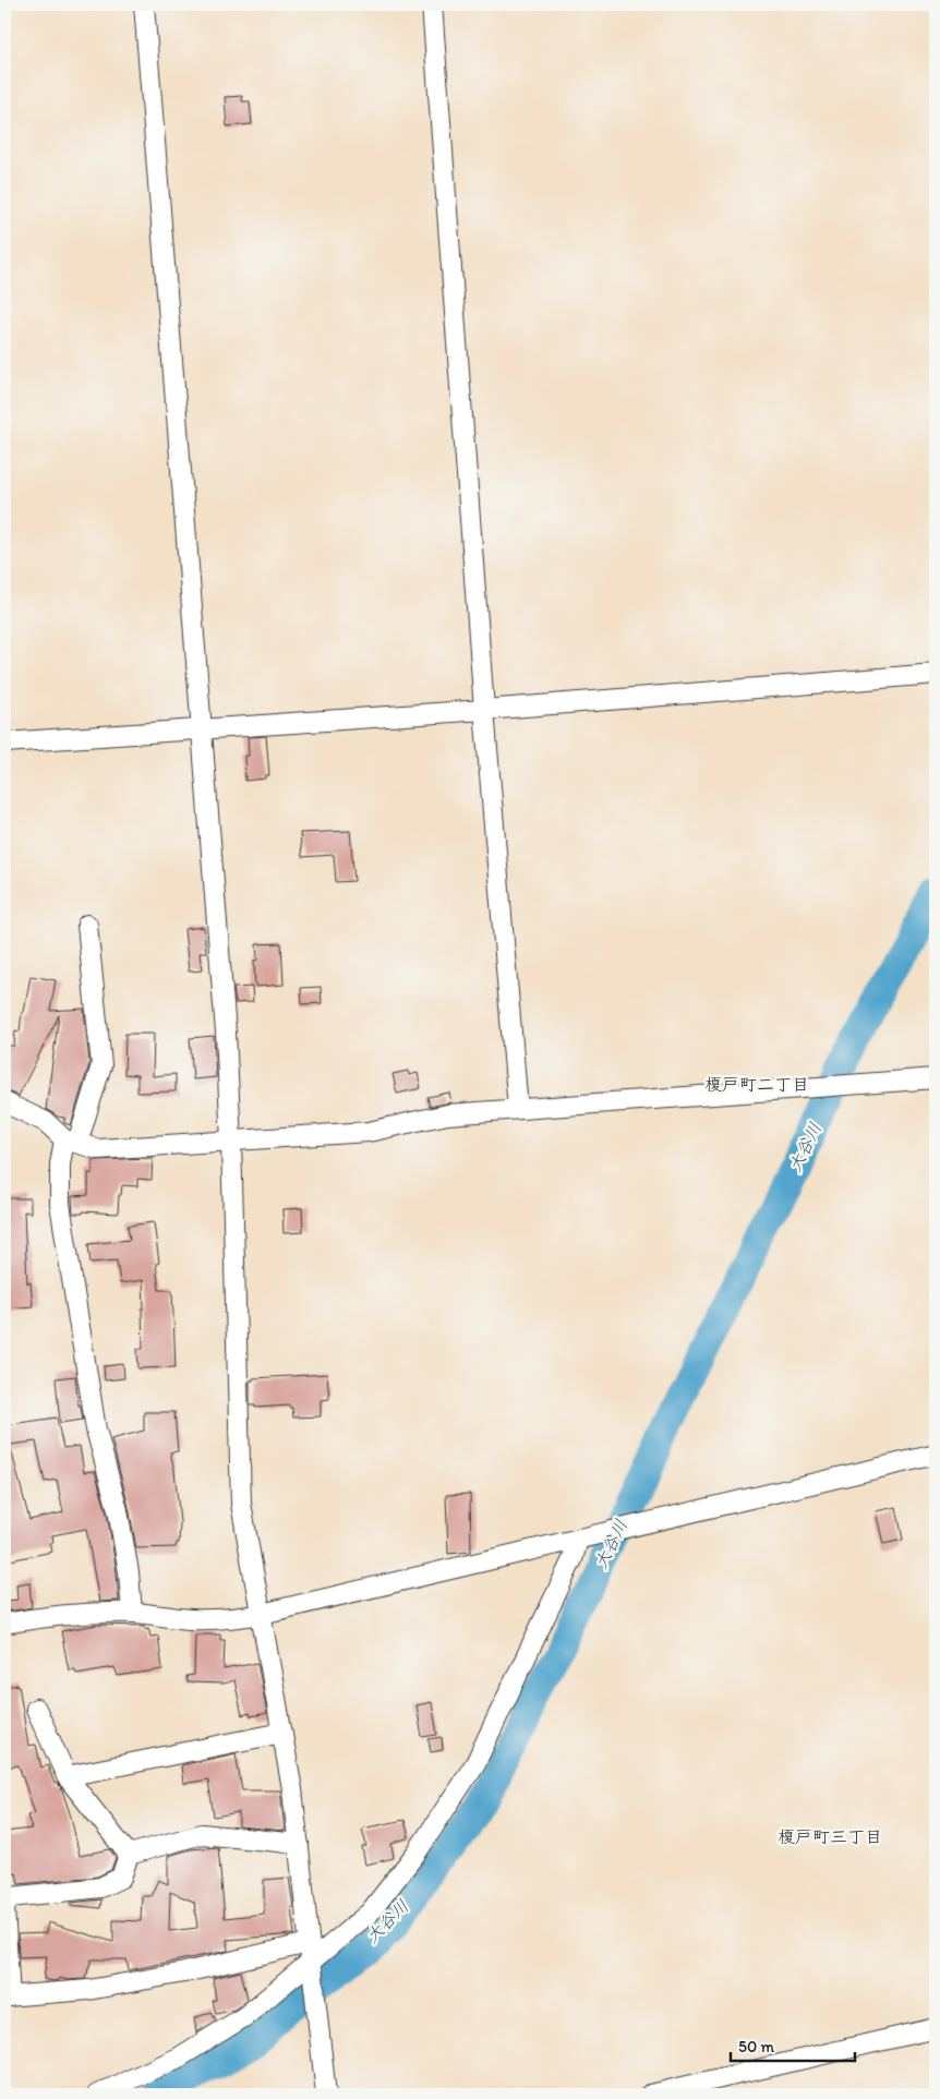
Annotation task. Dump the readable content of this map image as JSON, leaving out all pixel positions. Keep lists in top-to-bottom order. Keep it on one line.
{"districts":["榎戸町二丁目","榎戸町三丁目"],"water":["大谷川"],"scale_bar":"50 m"}
